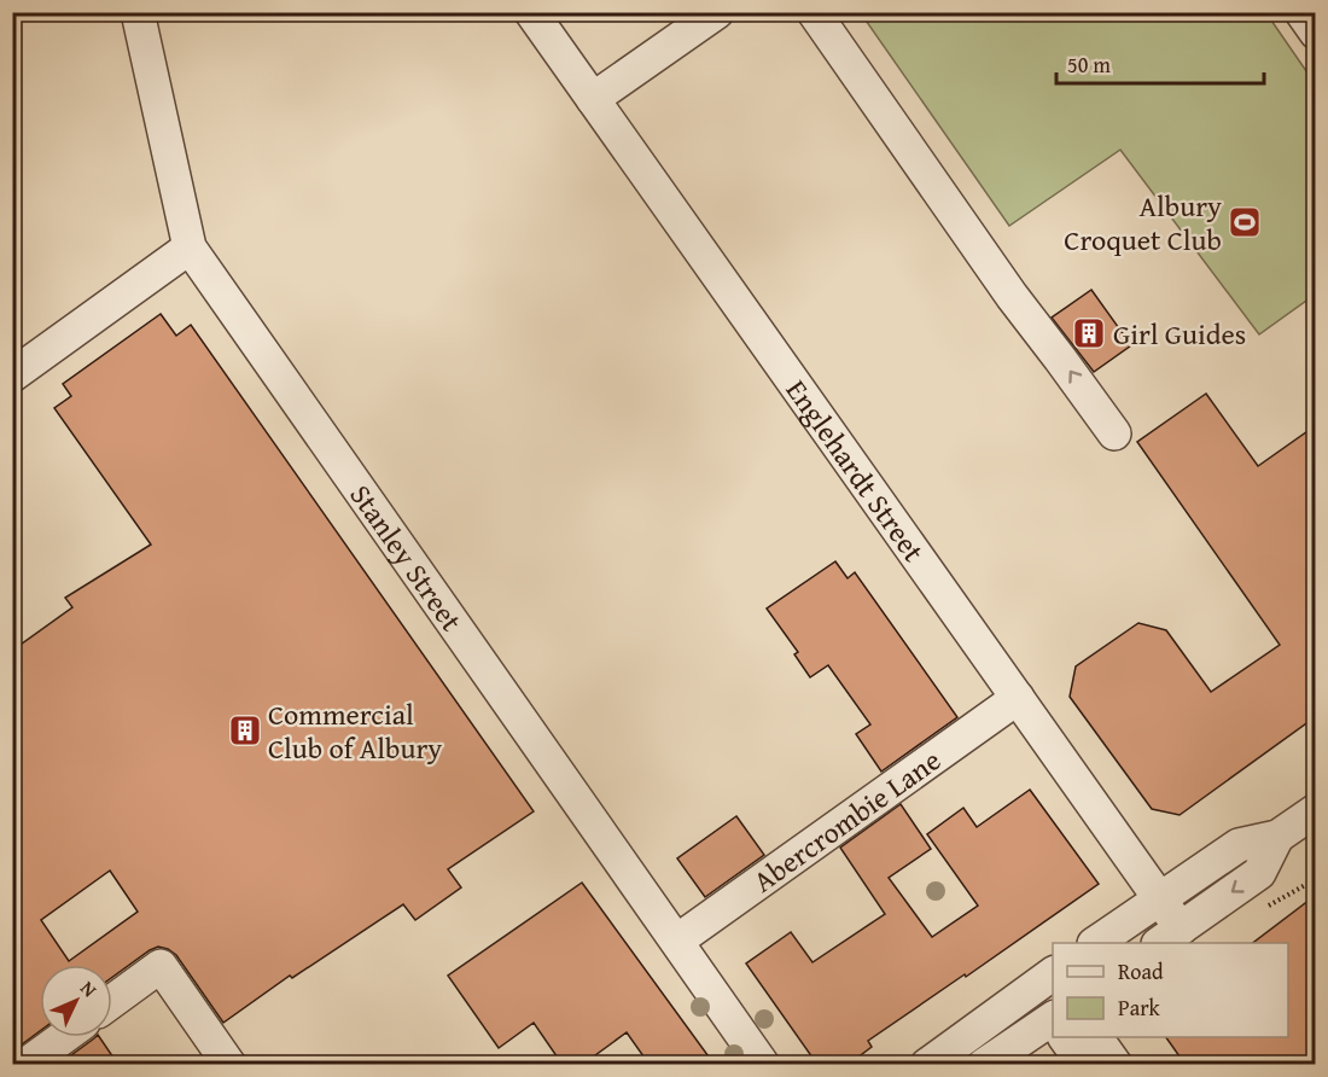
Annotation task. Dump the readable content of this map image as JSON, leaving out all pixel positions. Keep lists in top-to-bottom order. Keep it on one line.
{"streets":{"street":["Englehardt Street","Stanley Street","Abercrombie Lane"]},"crossings":[["Englehardt Street","Abercrombie Lane"],["Stanley Street","Abercrombie Lane"]],"places":{"sports":["Albury Croquet Club"],"building":["Girl Guides","Commercial Club of Albury"]},"legend":["Road","Park"],"scale_bar":"50 m","north":"top right"}
